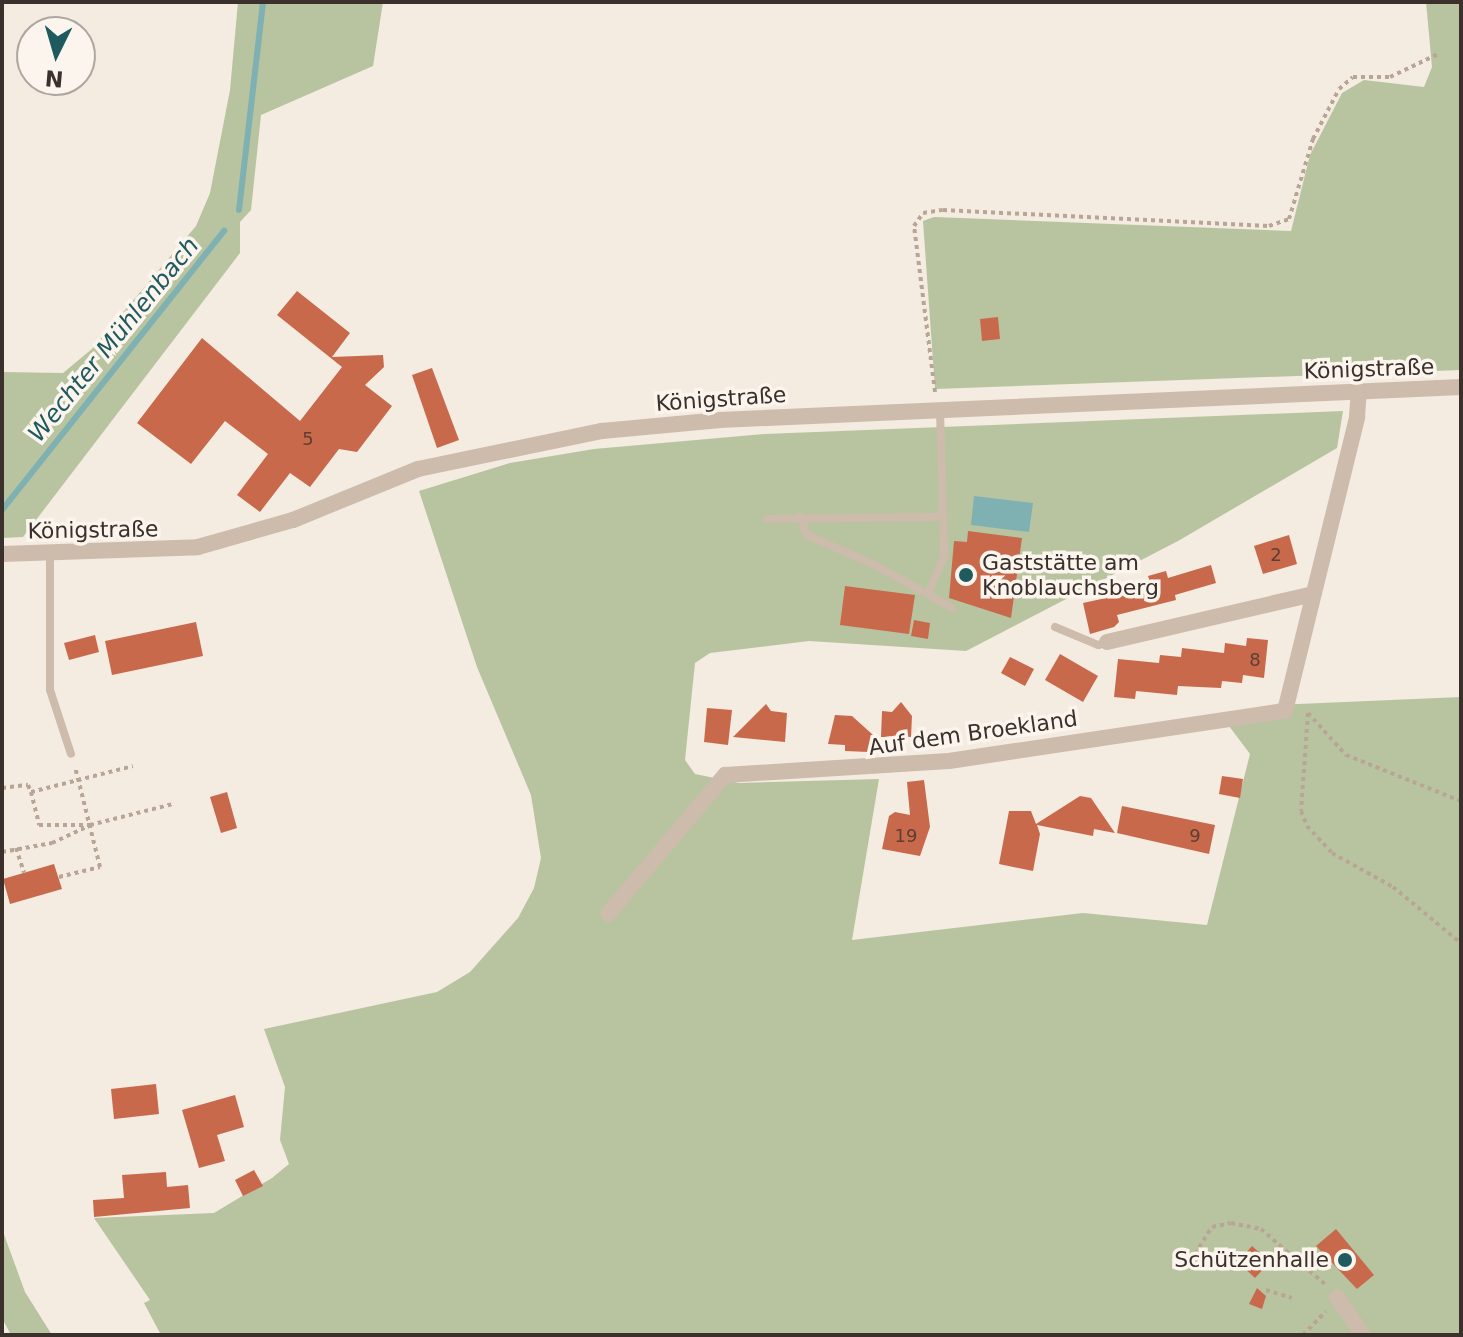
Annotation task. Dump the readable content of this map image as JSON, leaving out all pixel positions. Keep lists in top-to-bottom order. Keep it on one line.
{"streets":{"street":["Königstraße","Auf dem Broekland"]},"crossings":[["Königstraße","Auf dem Broekland"]],"water":["Wechter Mühlenbach"],"places":["Gaststätte am Knoblauchsberg","Schützenhalle"],"house_numbers":["5","2","8","19","9"],"north":"bottom"}
